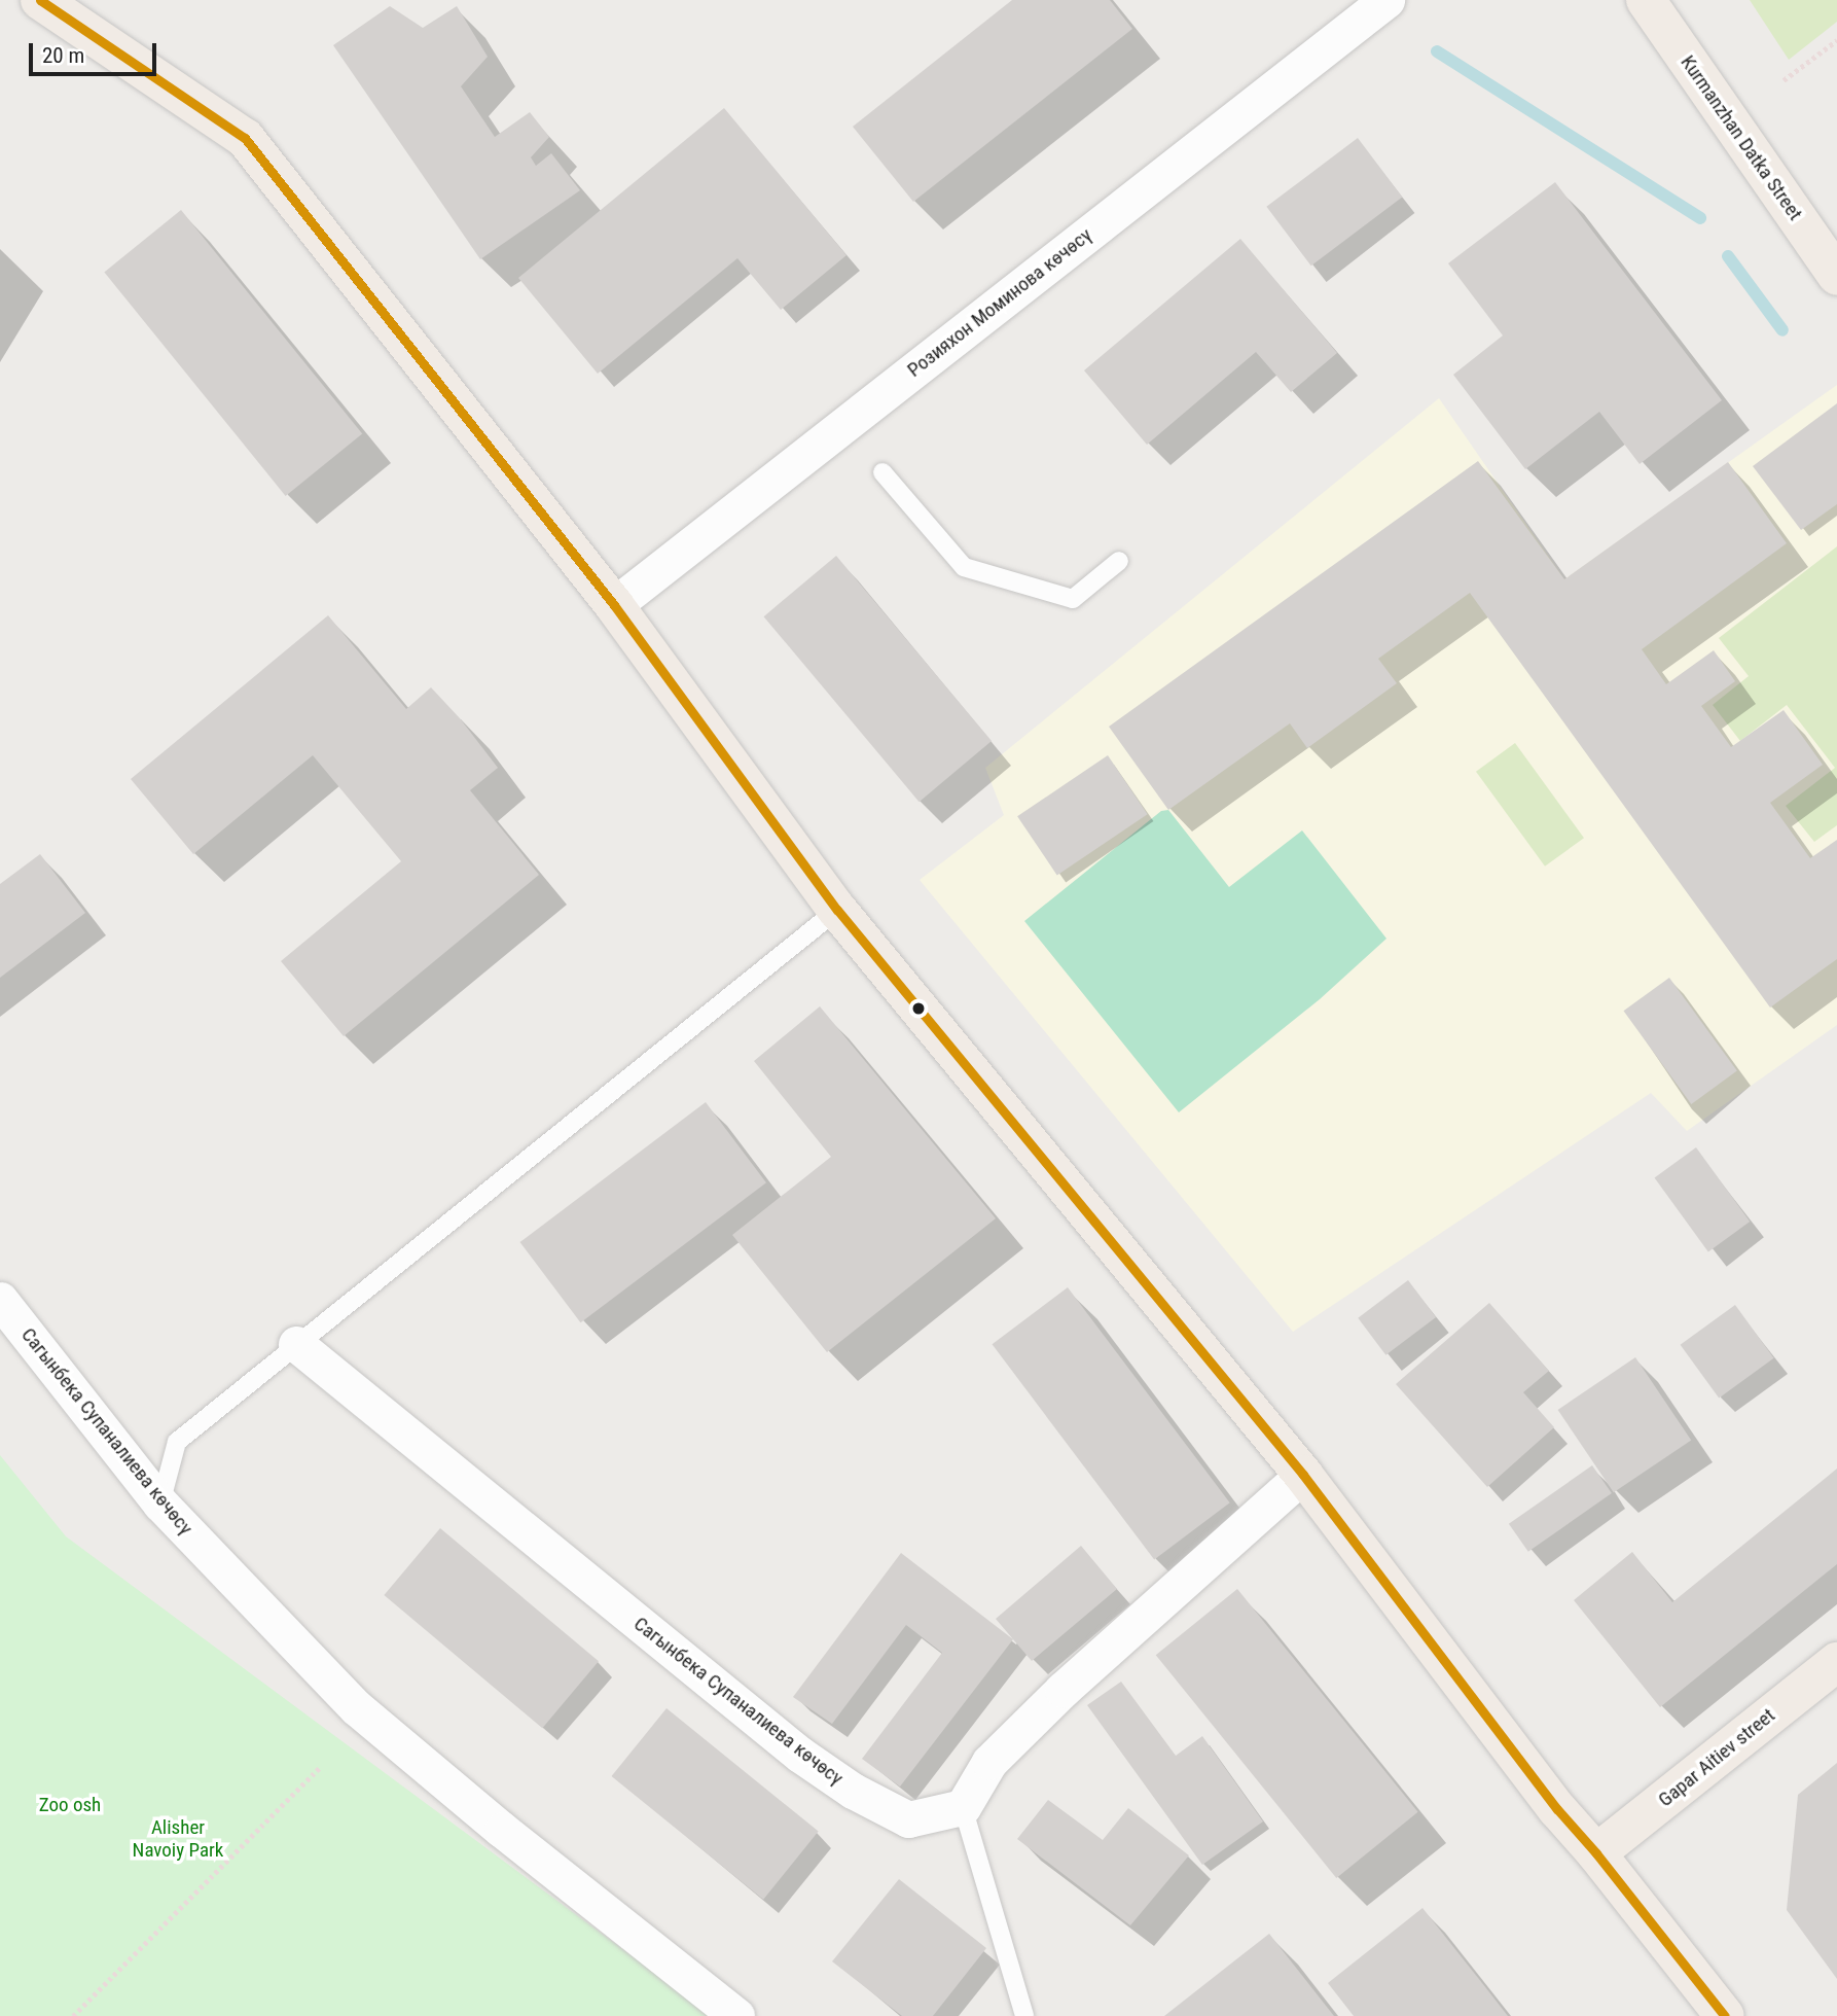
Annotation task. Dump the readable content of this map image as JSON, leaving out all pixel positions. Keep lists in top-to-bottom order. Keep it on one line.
{"streets":{"main road":["Kurmanzhan Datka Street","Gapar Aitiev street"],"street":["Розияхон Моминова көчөсү","Сагынбека Супаналиева көчөсү"]},"parks":["Zoo osh","Alisher Navoiy Park"],"scale_bar":"20 m"}
